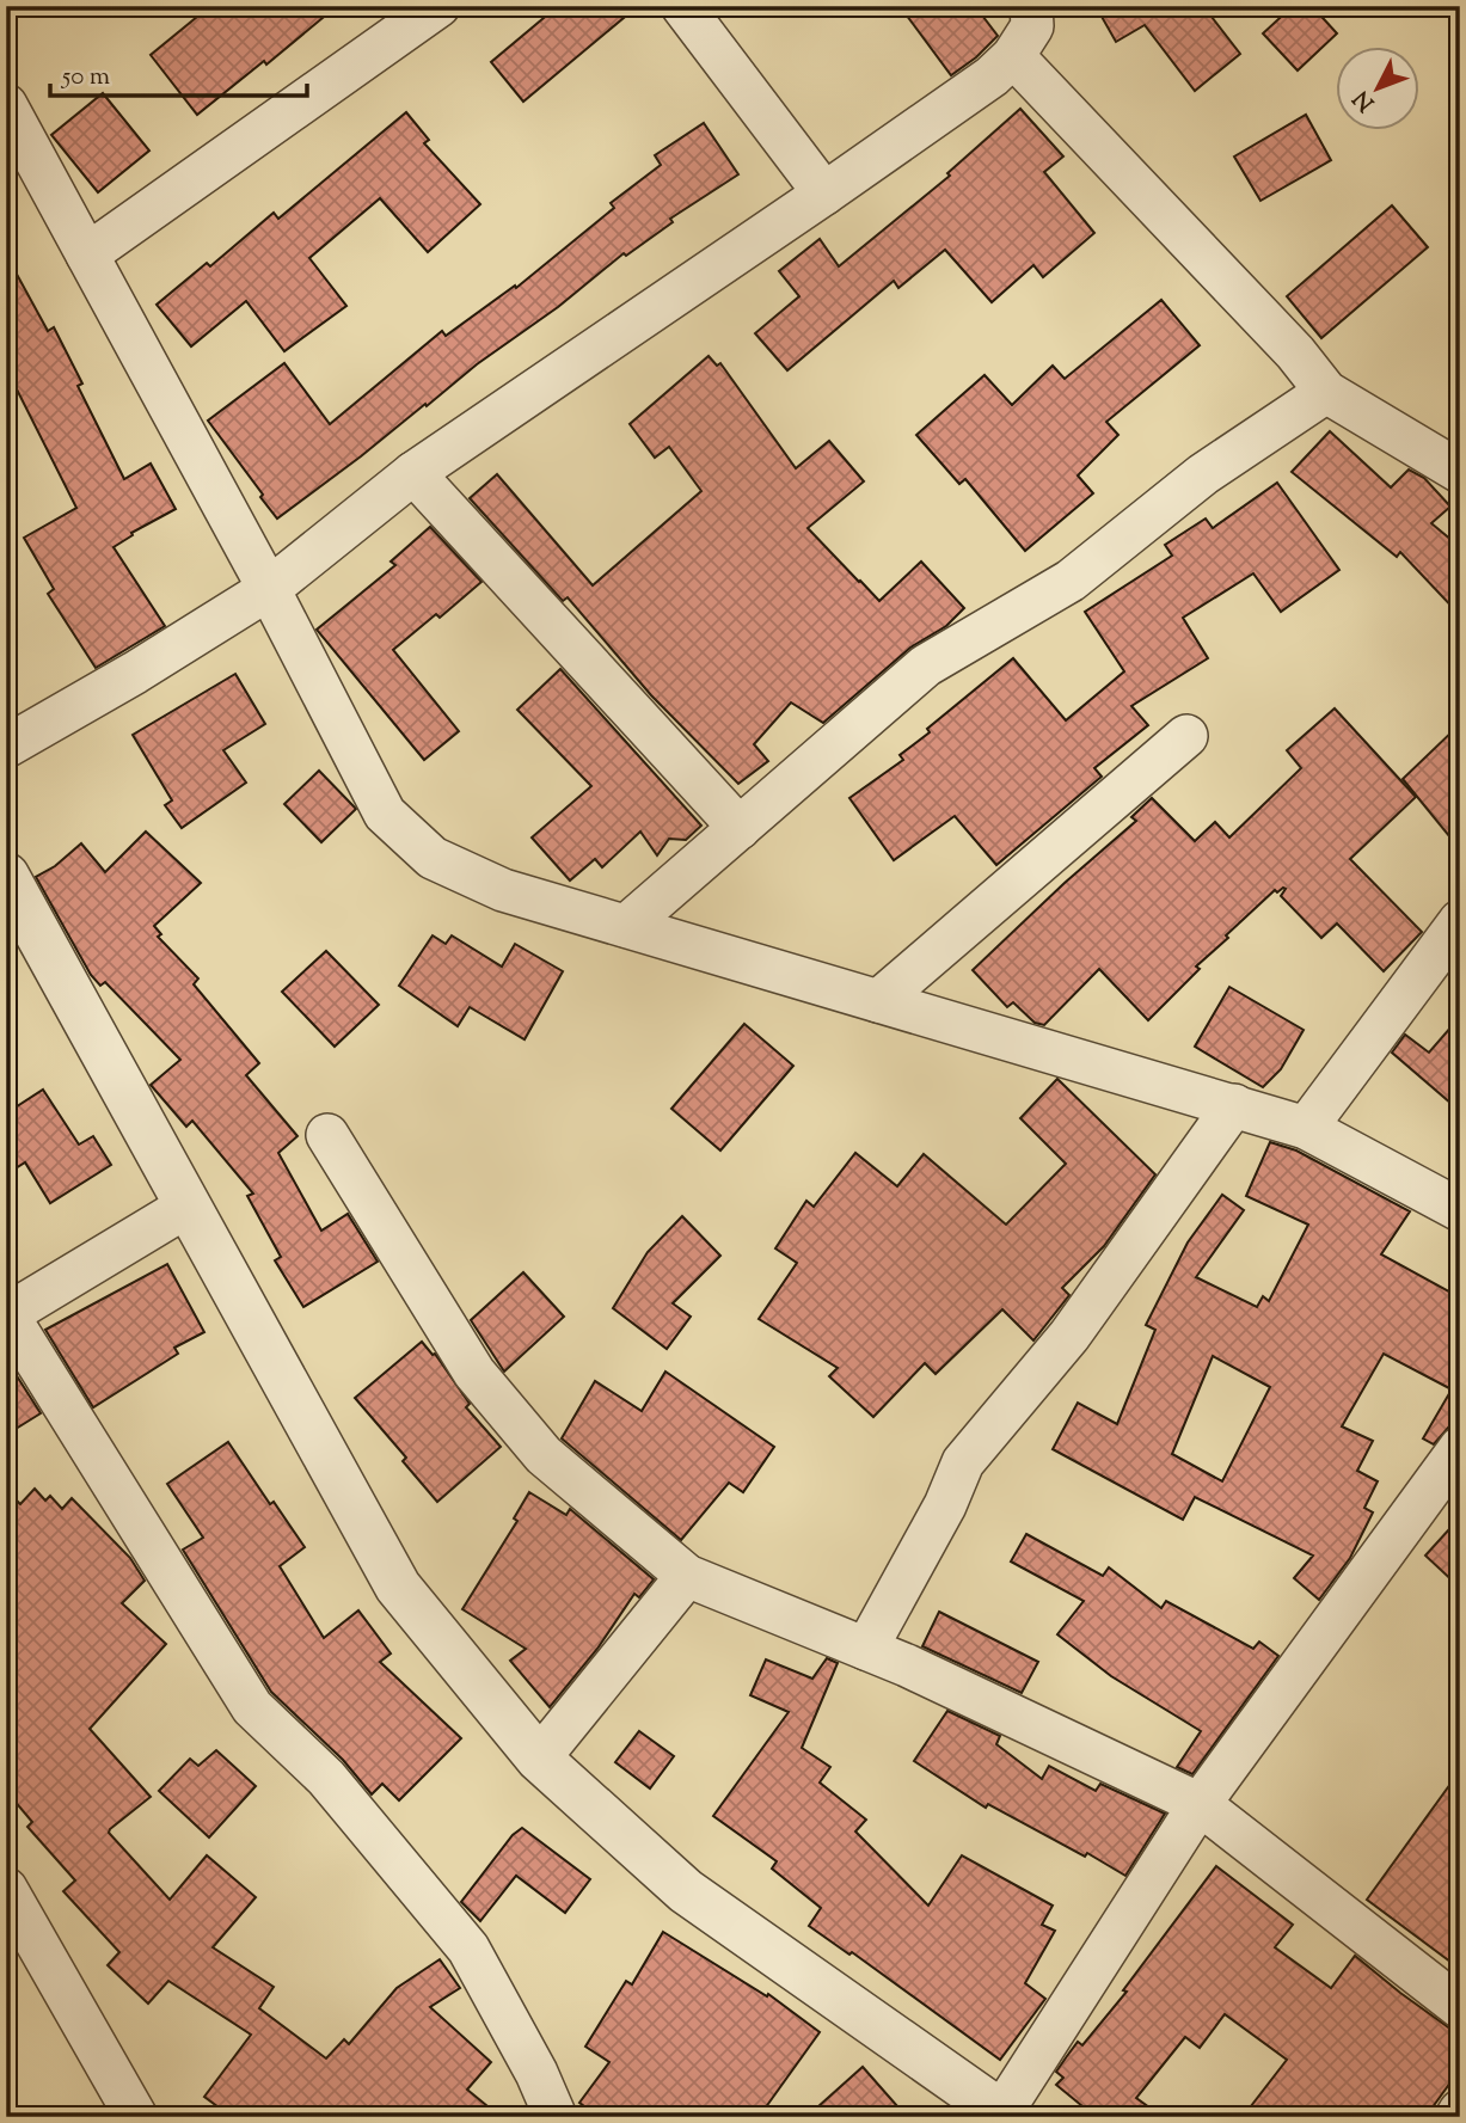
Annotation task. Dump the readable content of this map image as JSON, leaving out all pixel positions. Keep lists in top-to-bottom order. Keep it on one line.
{"scale_bar":"50 m","north":"bottom left"}
